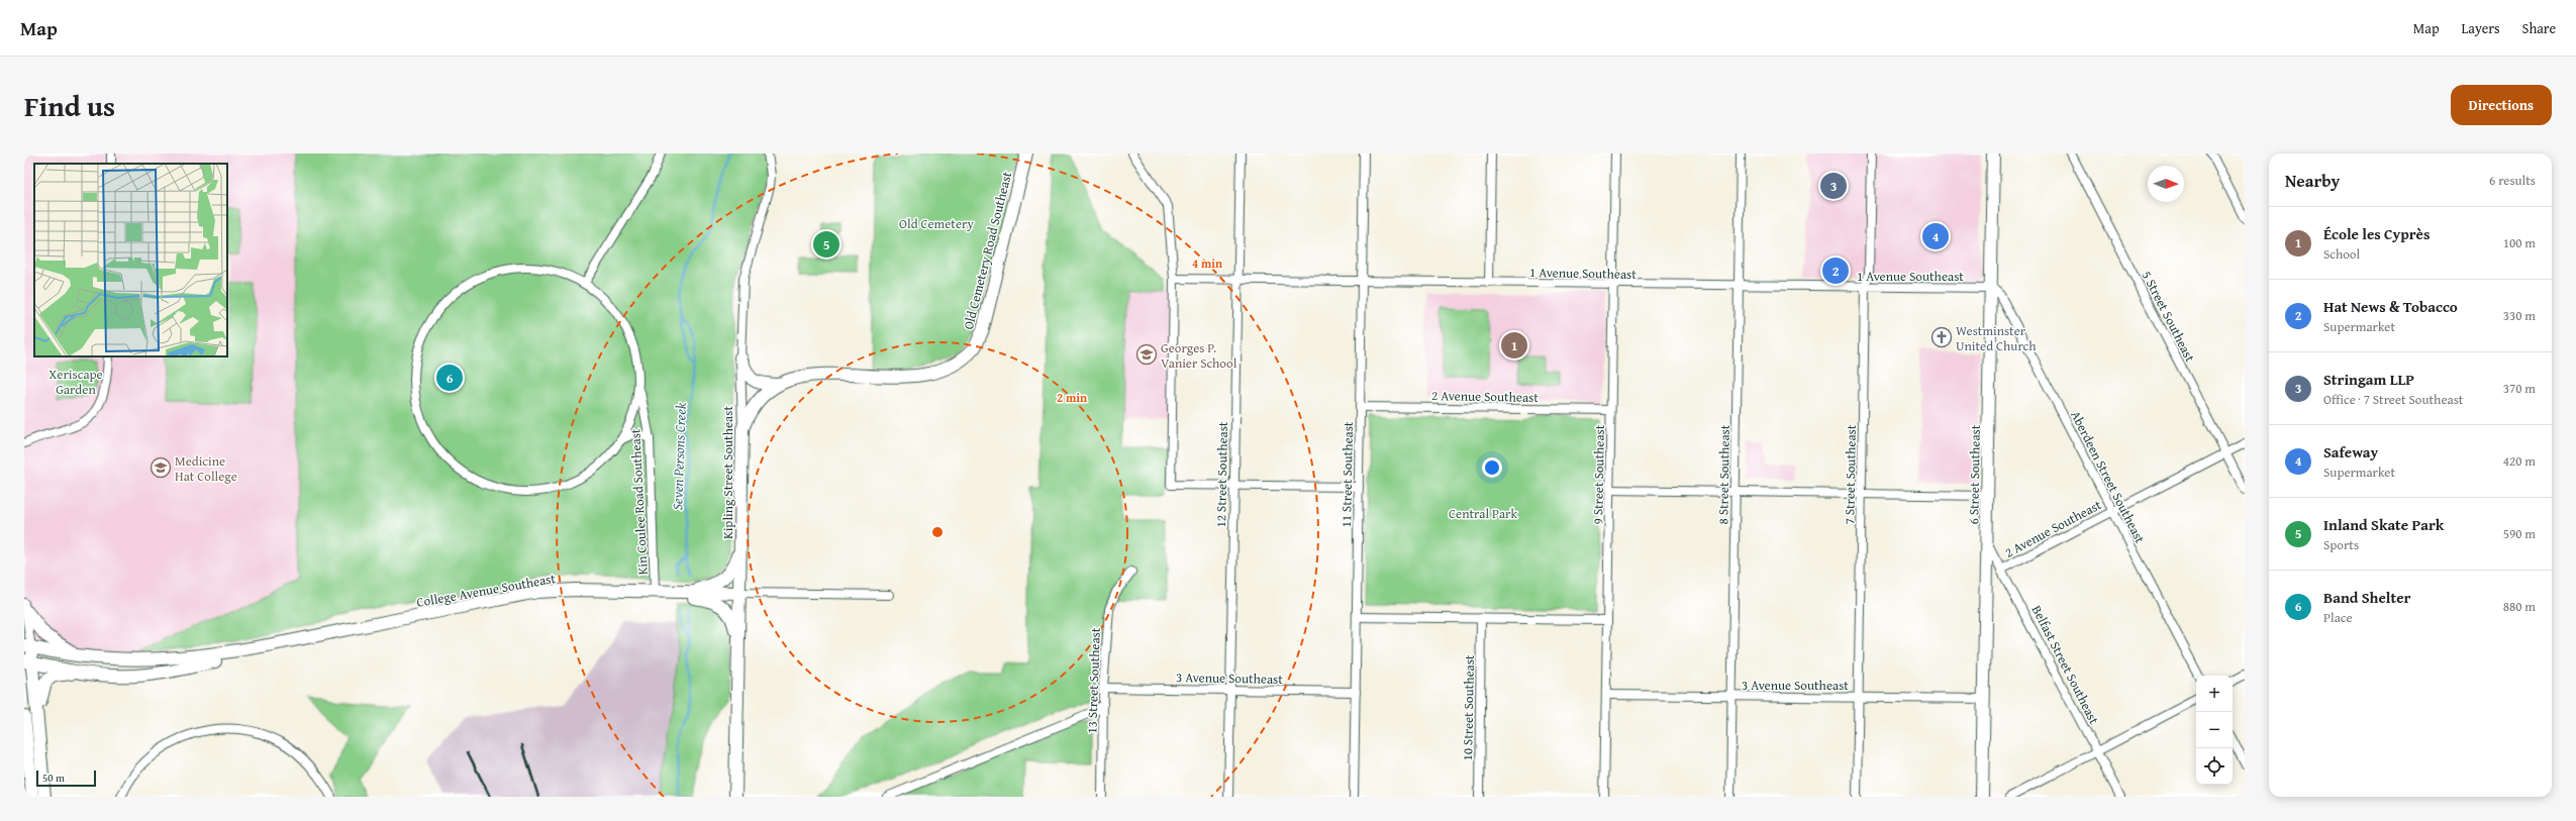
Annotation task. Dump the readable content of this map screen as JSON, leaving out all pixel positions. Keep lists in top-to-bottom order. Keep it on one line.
{"streets":{"street":["Old Cemetery Road Southeast","1 Avenue Southeast","5 Street Southeast","2 Avenue Southeast","Kipling Street Southeast","12 Street Southeast","11 Street Southeast","9 Street Southeast","8 Street Southeast","7 Street Southeast","6 Street Southeast","Aberdeen Street Southeast","Kin Coulee Road Southeast","College Avenue Southeast","Belfast Street Southeast","3 Avenue Southeast","13 Street Southeast","10 Street Southeast"]},"crossings":[["1 Avenue Southeast","12 Street Southeast"],["1 Avenue Southeast","11 Street Southeast"],["1 Avenue Southeast","9 Street Southeast"],["1 Avenue Southeast","8 Street Southeast"],["1 Avenue Southeast","7 Street Southeast"],["1 Avenue Southeast","6 Street Southeast"],["1 Avenue Southeast","Aberdeen Street Southeast"],["5 Street Southeast","2 Avenue Southeast"],["2 Avenue Southeast","11 Street Southeast"],["2 Avenue Southeast","9 Street Southeast"],["2 Avenue Southeast","Aberdeen Street Southeast"],["2 Avenue Southeast","Belfast Street Southeast"],["Kipling Street Southeast","College Avenue Southeast"],["12 Street Southeast","3 Avenue Southeast"],["11 Street Southeast","3 Avenue Southeast"],["9 Street Southeast","3 Avenue Southeast"],["8 Street Southeast","3 Avenue Southeast"],["7 Street Southeast","3 Avenue Southeast"],["6 Street Southeast","Aberdeen Street Southeast"],["6 Street Southeast","Belfast Street Southeast"],["6 Street Southeast","3 Avenue Southeast"],["Kin Coulee Road Southeast","College Avenue Southeast"],["3 Avenue Southeast","13 Street Southeast"]],"water":["Seven Persons Creek"],"parks":["Old Cemetery","Xeriscape Garden","Central Park"],"places":{"church":["Westminster United Church"],"school or university":["Georges P. Vanier School","Medicine Hat College"]},"scale_bar":"50 m","north":"right","page":{"header":"Map","nav":["Map","Layers","Share"],"title":"Find us","buttons":"Directions","heading":["Nearby","6 results"],"pins":["3","4","5","2","1","6"],"list":[{"mark":"1","name":"École les Cyprès","note":"School","value":"100 m"},{"mark":"2","name":"Hat News & Tobacco","note":"Supermarket","value":"330 m"},{"mark":"3","name":"Stringam LLP","note":"Office · 7 Street Southeast","value":"370 m"},{"mark":"4","name":"Safeway","note":"Supermarket","value":"420 m"},{"mark":"5","name":"Inland Skate Park","note":"Sports","value":"590 m"},{"mark":"6","name":"Band Shelter","note":"Place","value":"880 m"}],"map_buttons":["+","−"],"scale":"50 m"},"rings":["4 min","2 min"]}
